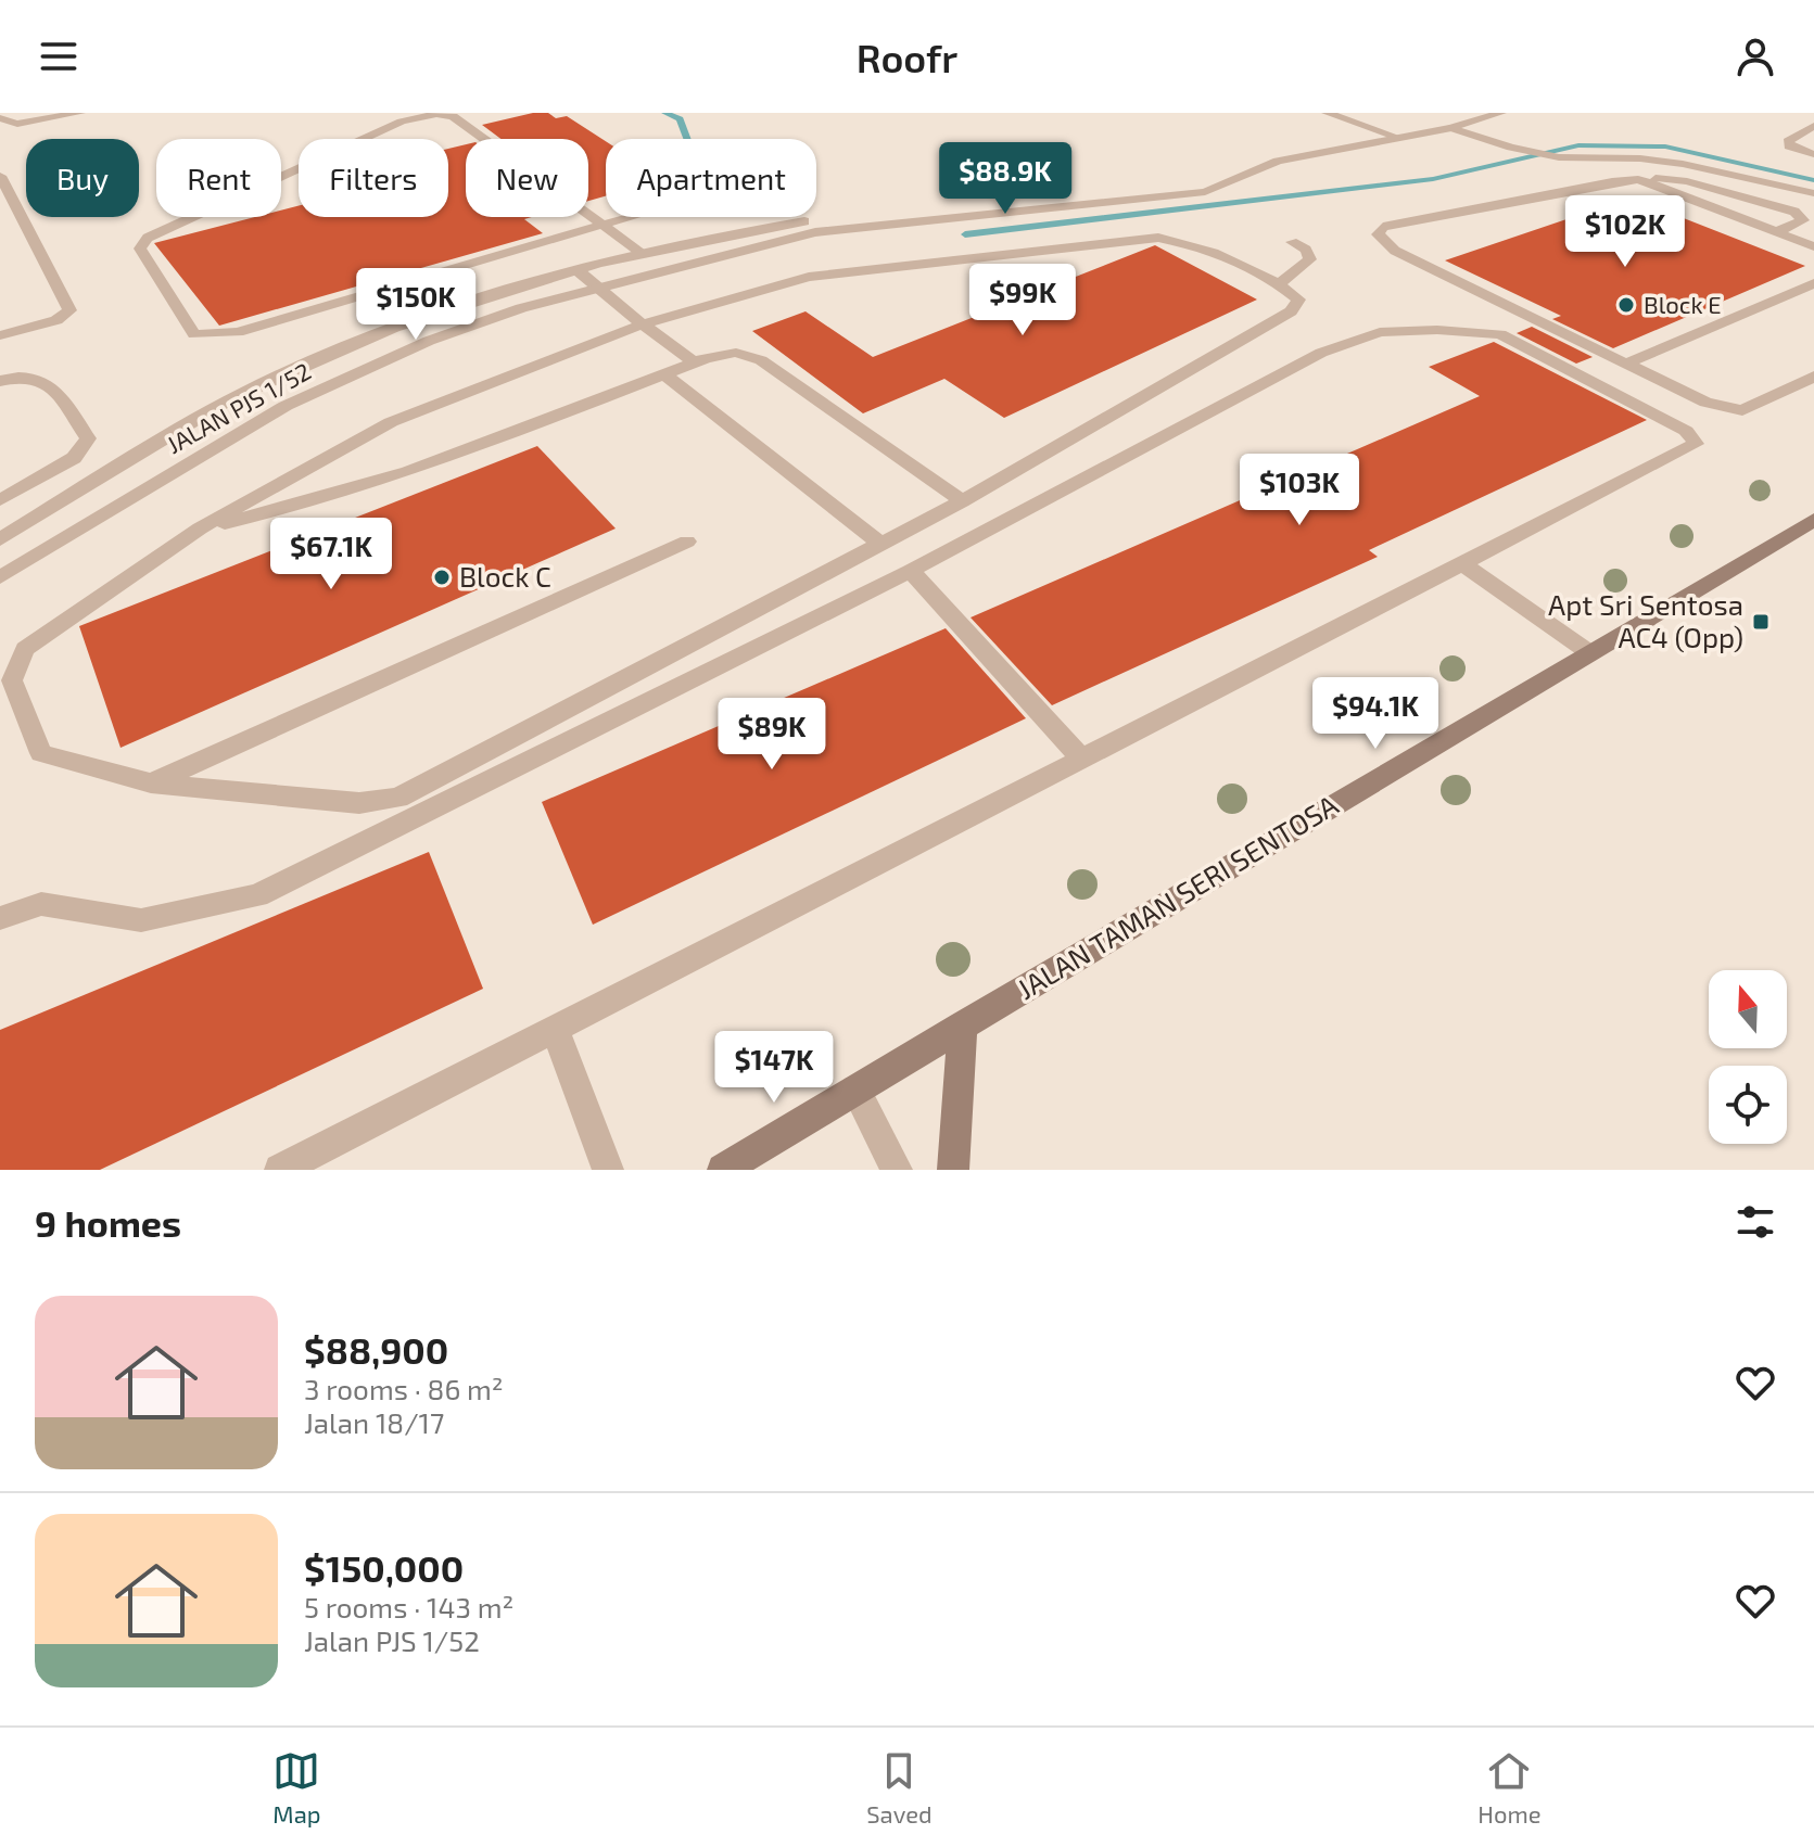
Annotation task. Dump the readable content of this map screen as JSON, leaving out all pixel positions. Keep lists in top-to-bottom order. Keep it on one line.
{"streets":{"main road":["JALAN TAMAN SERI SENTOSA"],"street":["JALAN PJS 1/52"]},"places":{"other":["Block E","Block C"],"transit":["Apt Sri Sentosa AC4 (Opp)"]},"north":"top","page":{"header":"Roofr","chip":["Buy","Rent","Filters","New","Apartment"],"price":["$88.9K","$102K","$99K","$150K","$103K","$67.1K","$94.1K","$89K","$147K"],"heading":"9 homes","list":[{"name":"$88,900","note":"3 rooms · 86 m² · Jalan 18/17"},{"name":"$150,000","note":"5 rooms · 143 m² · Jalan PJS 1/52"}],"tabs":["Map","Saved","Home"]}}
